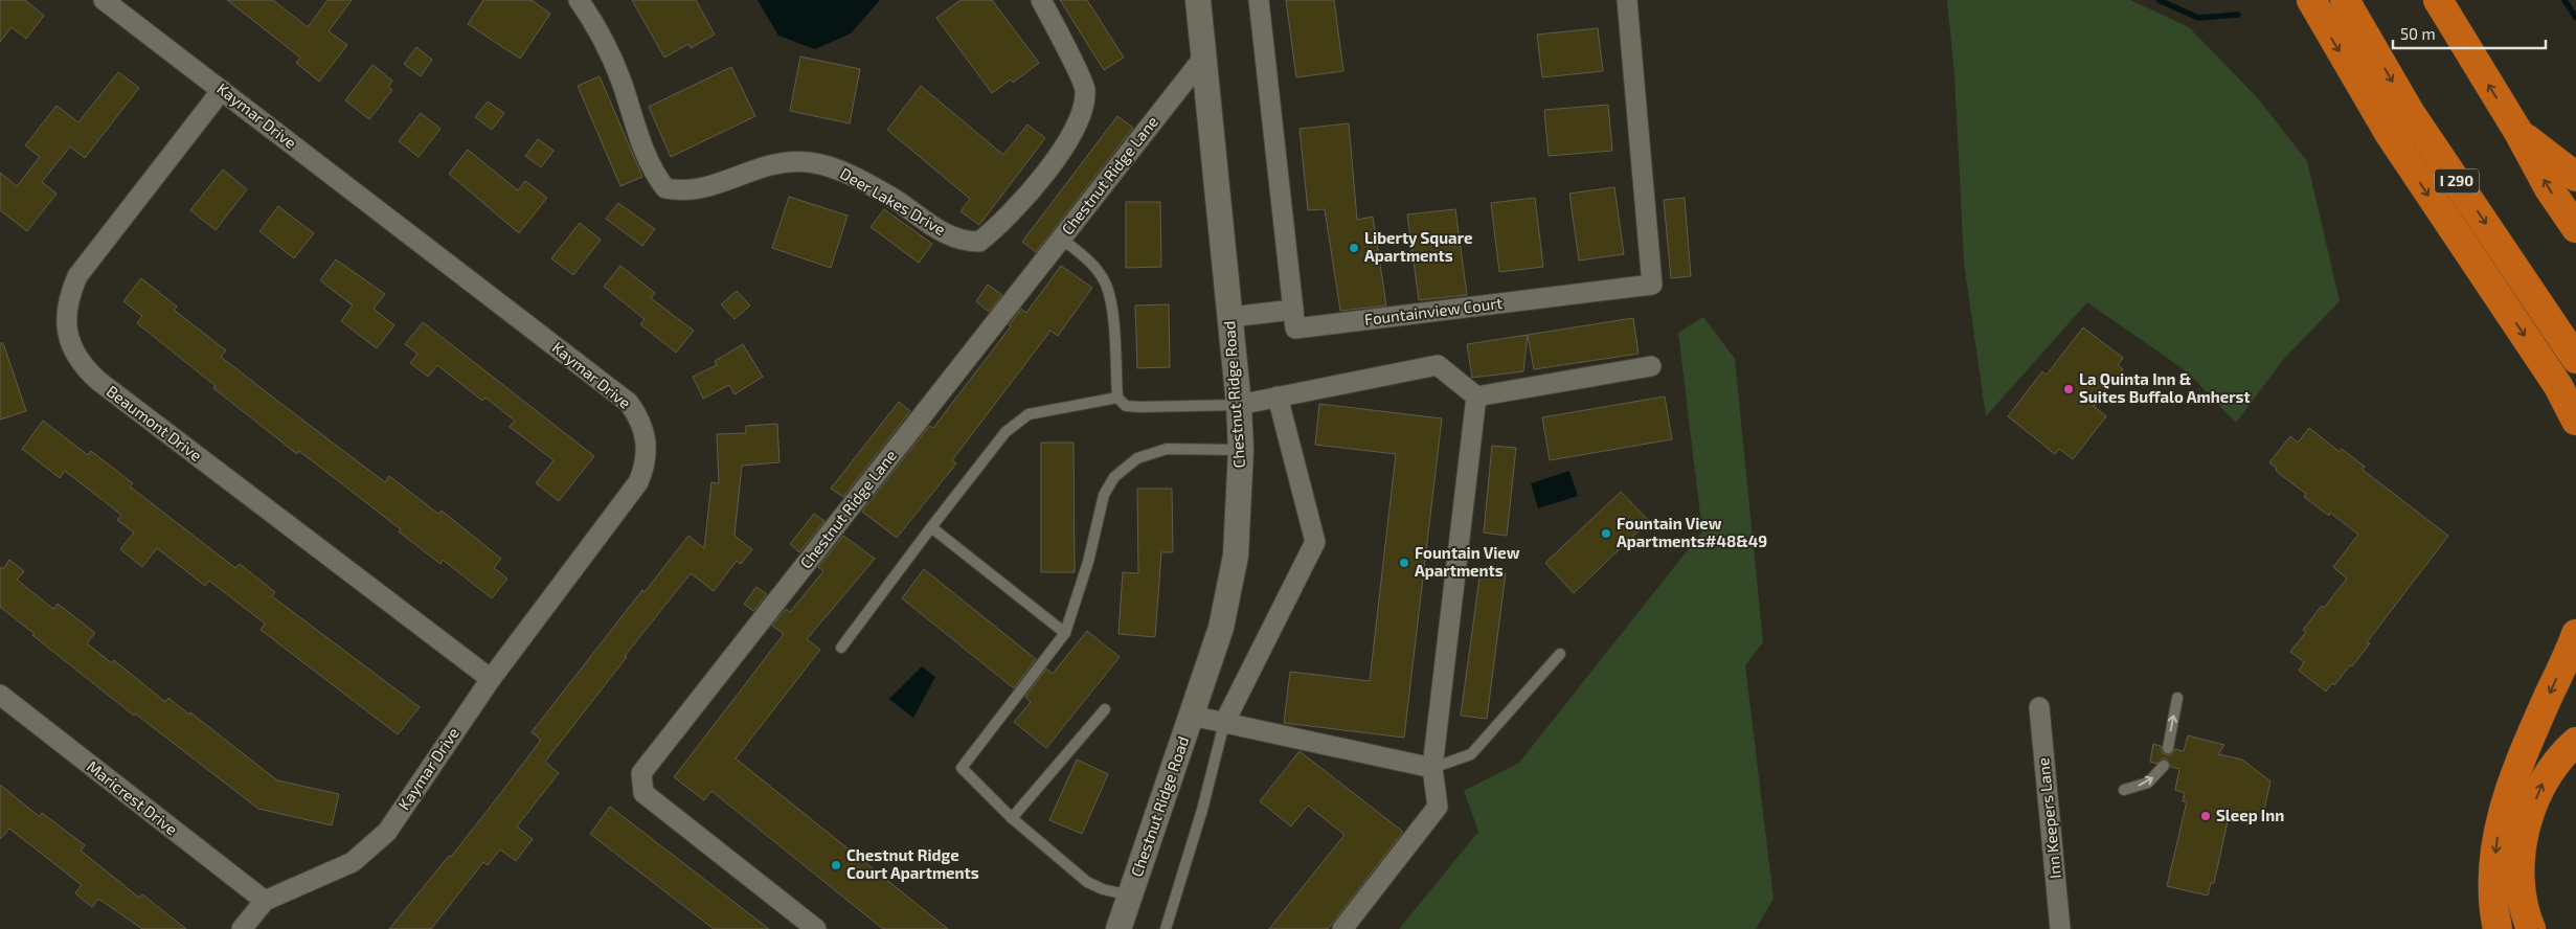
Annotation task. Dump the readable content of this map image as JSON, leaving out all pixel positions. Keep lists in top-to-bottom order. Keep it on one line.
{"streets":{"highway":["I 290"],"street":["Kaymar Drive","Chestnut Ridge Lane","Deer Lakes Drive","Fountainview Court","Chestnut Ridge Road","Beaumont Drive","Maricrest Drive","Inn Keepers Lane"]},"crossings":[["Kaymar Drive","Beaumont Drive"],["Kaymar Drive","Maricrest Drive"],["Chestnut Ridge Lane","Chestnut Ridge Road"]],"places":["Liberty Square Apartments","La Quinta Inn & Suites Buffalo Amherst","Fountain View Apartments#48&49","Fountain View Apartments","Sleep Inn","Chestnut Ridge Court Apartments"],"scale_bar":"50 m"}
